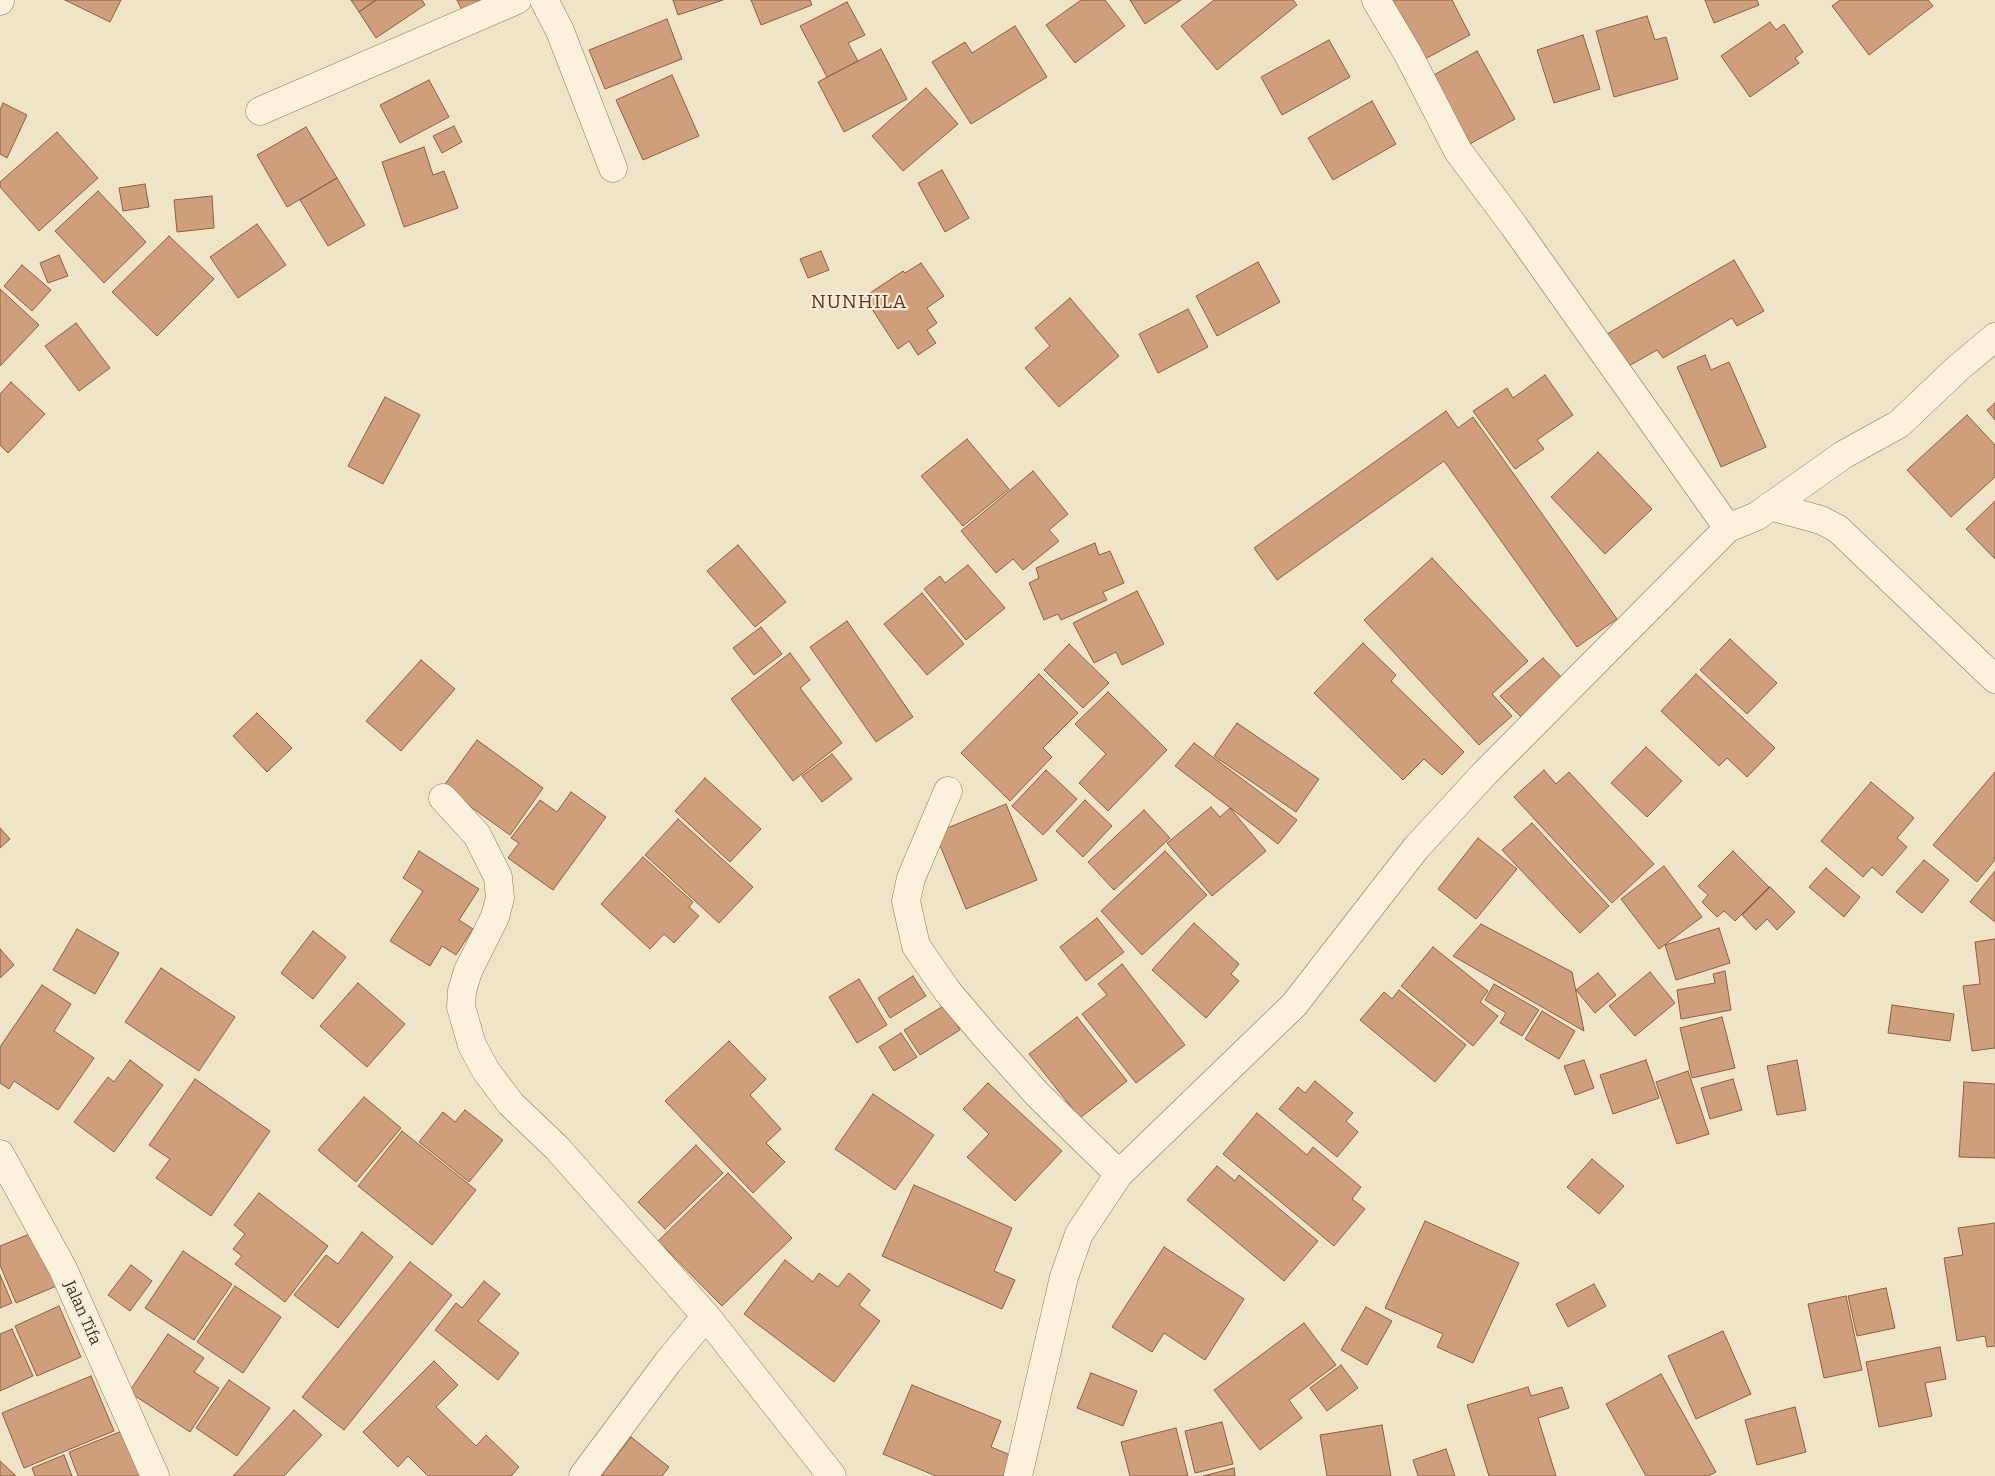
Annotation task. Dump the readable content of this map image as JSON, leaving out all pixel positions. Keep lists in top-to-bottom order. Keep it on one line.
{"streets":{"street":["Jalan Tifa"]},"districts":["NUNHILA"]}
